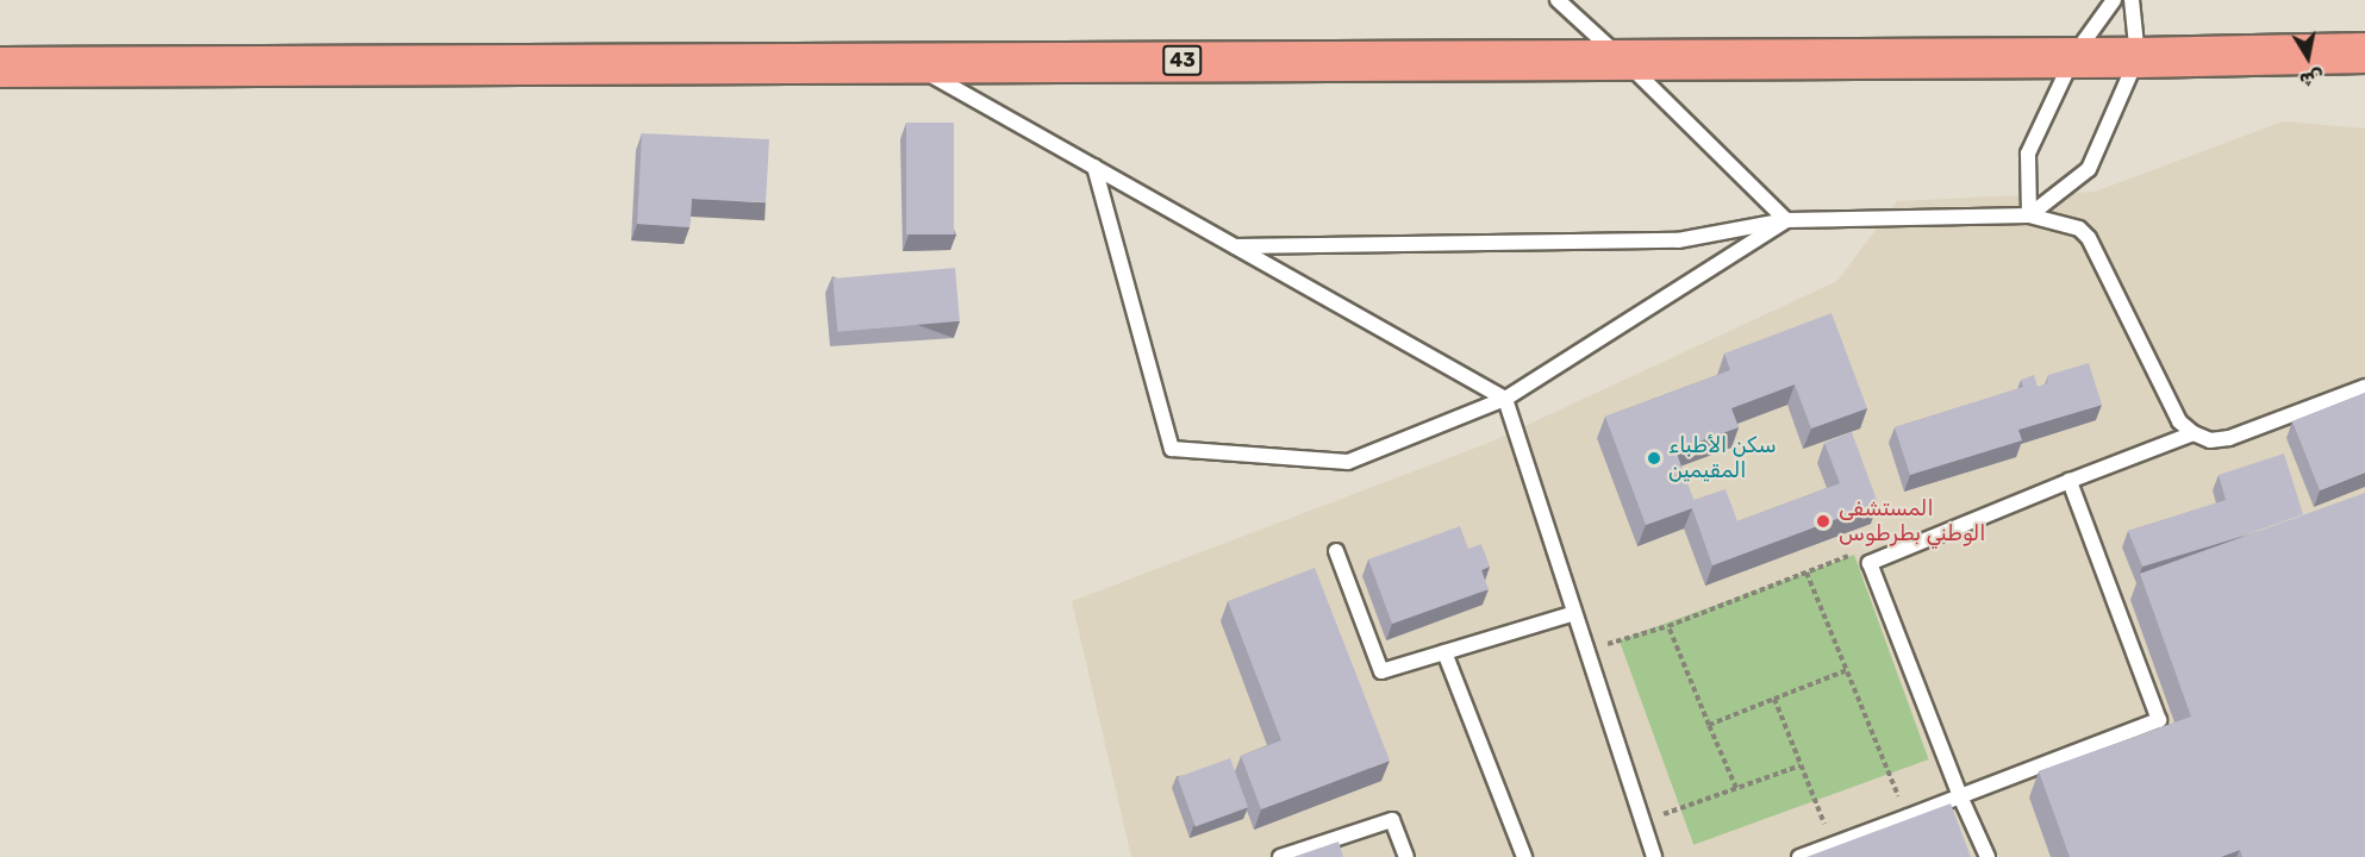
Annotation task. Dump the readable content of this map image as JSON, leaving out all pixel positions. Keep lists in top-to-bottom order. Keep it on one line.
{"streets":{"main road":["43"]},"places":["سكن الأطباء المقيمين","المستشفى الوطني بطرطوس"],"north":"bottom"}
